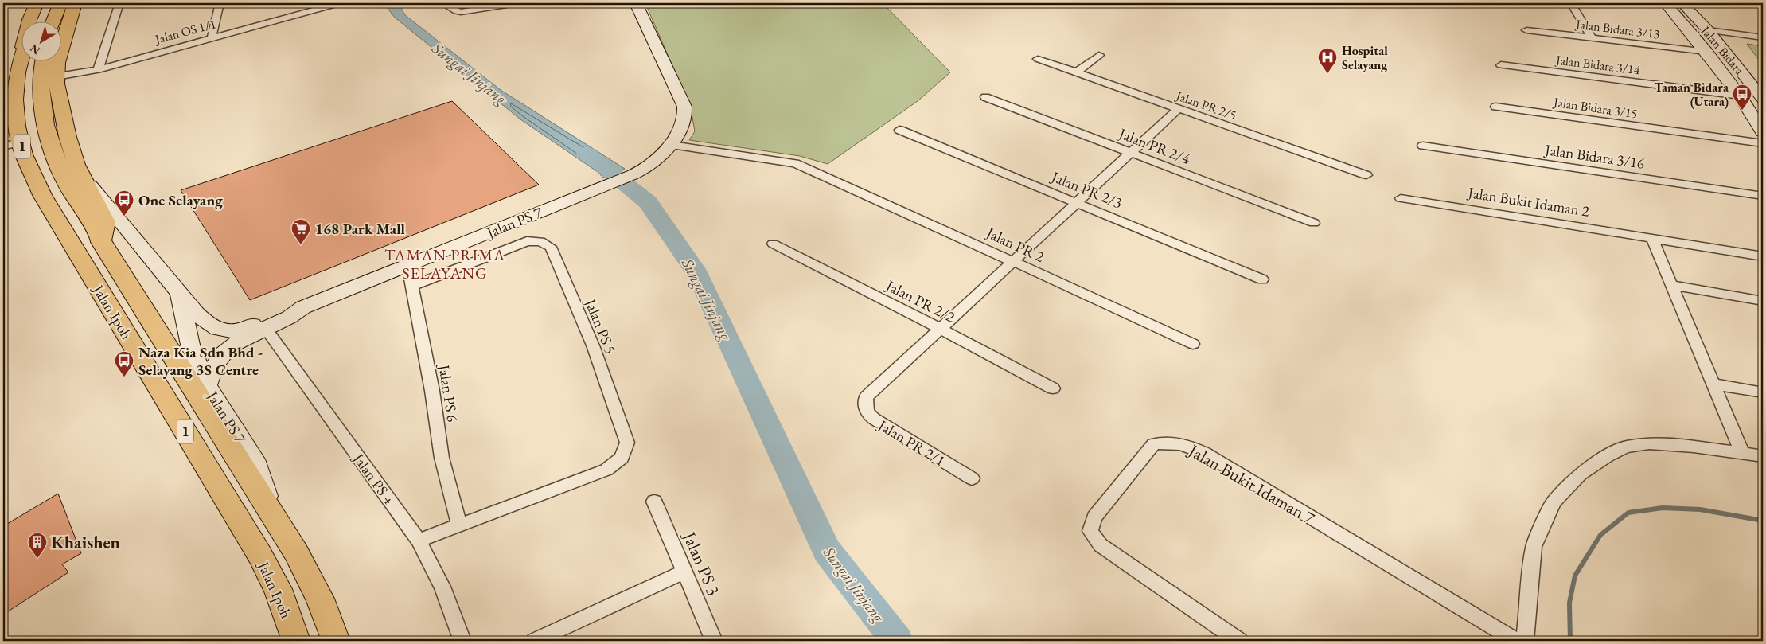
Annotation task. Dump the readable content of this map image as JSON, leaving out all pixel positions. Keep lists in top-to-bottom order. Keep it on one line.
{"streets":{"highway":["1","Jalan Ipoh"],"street":["Jalan Bidara 3/13","Jalan OS 1/1","Jalan Bidara","Jalan Bidara 3/14","Jalan PR 2/5","Jalan Bidara 3/15","Jalan PR 2/4","Jalan Bidara 3/16","Jalan PR 2/3","Jalan Bukit Idaman 2","Jalan PS 7","Jalan PR 2","Jalan PR 2/2","Jalan PS 5","Jalan PS 6","Jalan PR 2/1","Jalan PS 4","Jalan Bukit Idaman 7","Jalan PS 3"]},"crossings":[["Jalan Bidara 3/13","Jalan Bidara"],["Jalan Bidara","Jalan Bidara 3/14"],["Jalan PS 7","Jalan PR 2"],["Jalan PS 7","Jalan Ipoh"],["Jalan PS 7","Jalan PS 6"],["Jalan PS 7","Jalan PS 4"],["Jalan PR 2/2","Jalan PR 2/1"],["Jalan PS 5","Jalan PS 6"]],"districts":["TAMAN PRIMA SELAYANG"],"water":["Sungai Jinjang"],"places":{"hospital":["Hospital Selayang"],"bus stop":["Taman Bidara (Utara)","One Selayang","Naza Kia Sdn Bhd - Selayang 3S Centre"],"supermarket":["168 Park Mall"],"building":["Khaishen"]},"north":"bottom left"}
